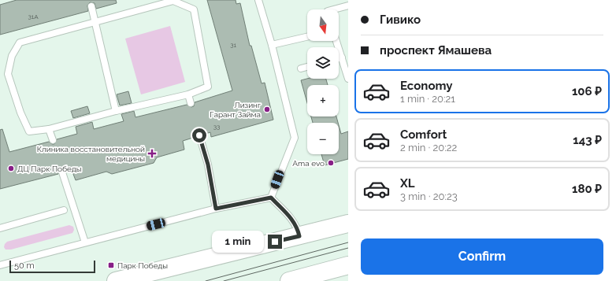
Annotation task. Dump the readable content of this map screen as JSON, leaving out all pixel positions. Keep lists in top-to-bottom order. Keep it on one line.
{"places":{"other":["Лизинг Гарант Займа","Ama evo","ДЦ Парк Победы"],"health":["Клиника восстановительной медицины"],"transit":["Парк Победы"]},"house_numbers":["31А","31","33"],"scale_bar":"50 m","north":"bottom","page":{"banner":["Гивико","проспект Ямашева"],"map_buttons":["+","−"],"list":[{"name":"Economy","note":"1 min · 20:21","value":"106 ₽"},{"name":"Comfort","note":"2 min · 20:22","value":"143 ₽"},{"name":"XL","note":"3 min · 20:23","value":"180 ₽"}],"bubble":"1 min","buttons":"Confirm","scale":"50 m"}}
